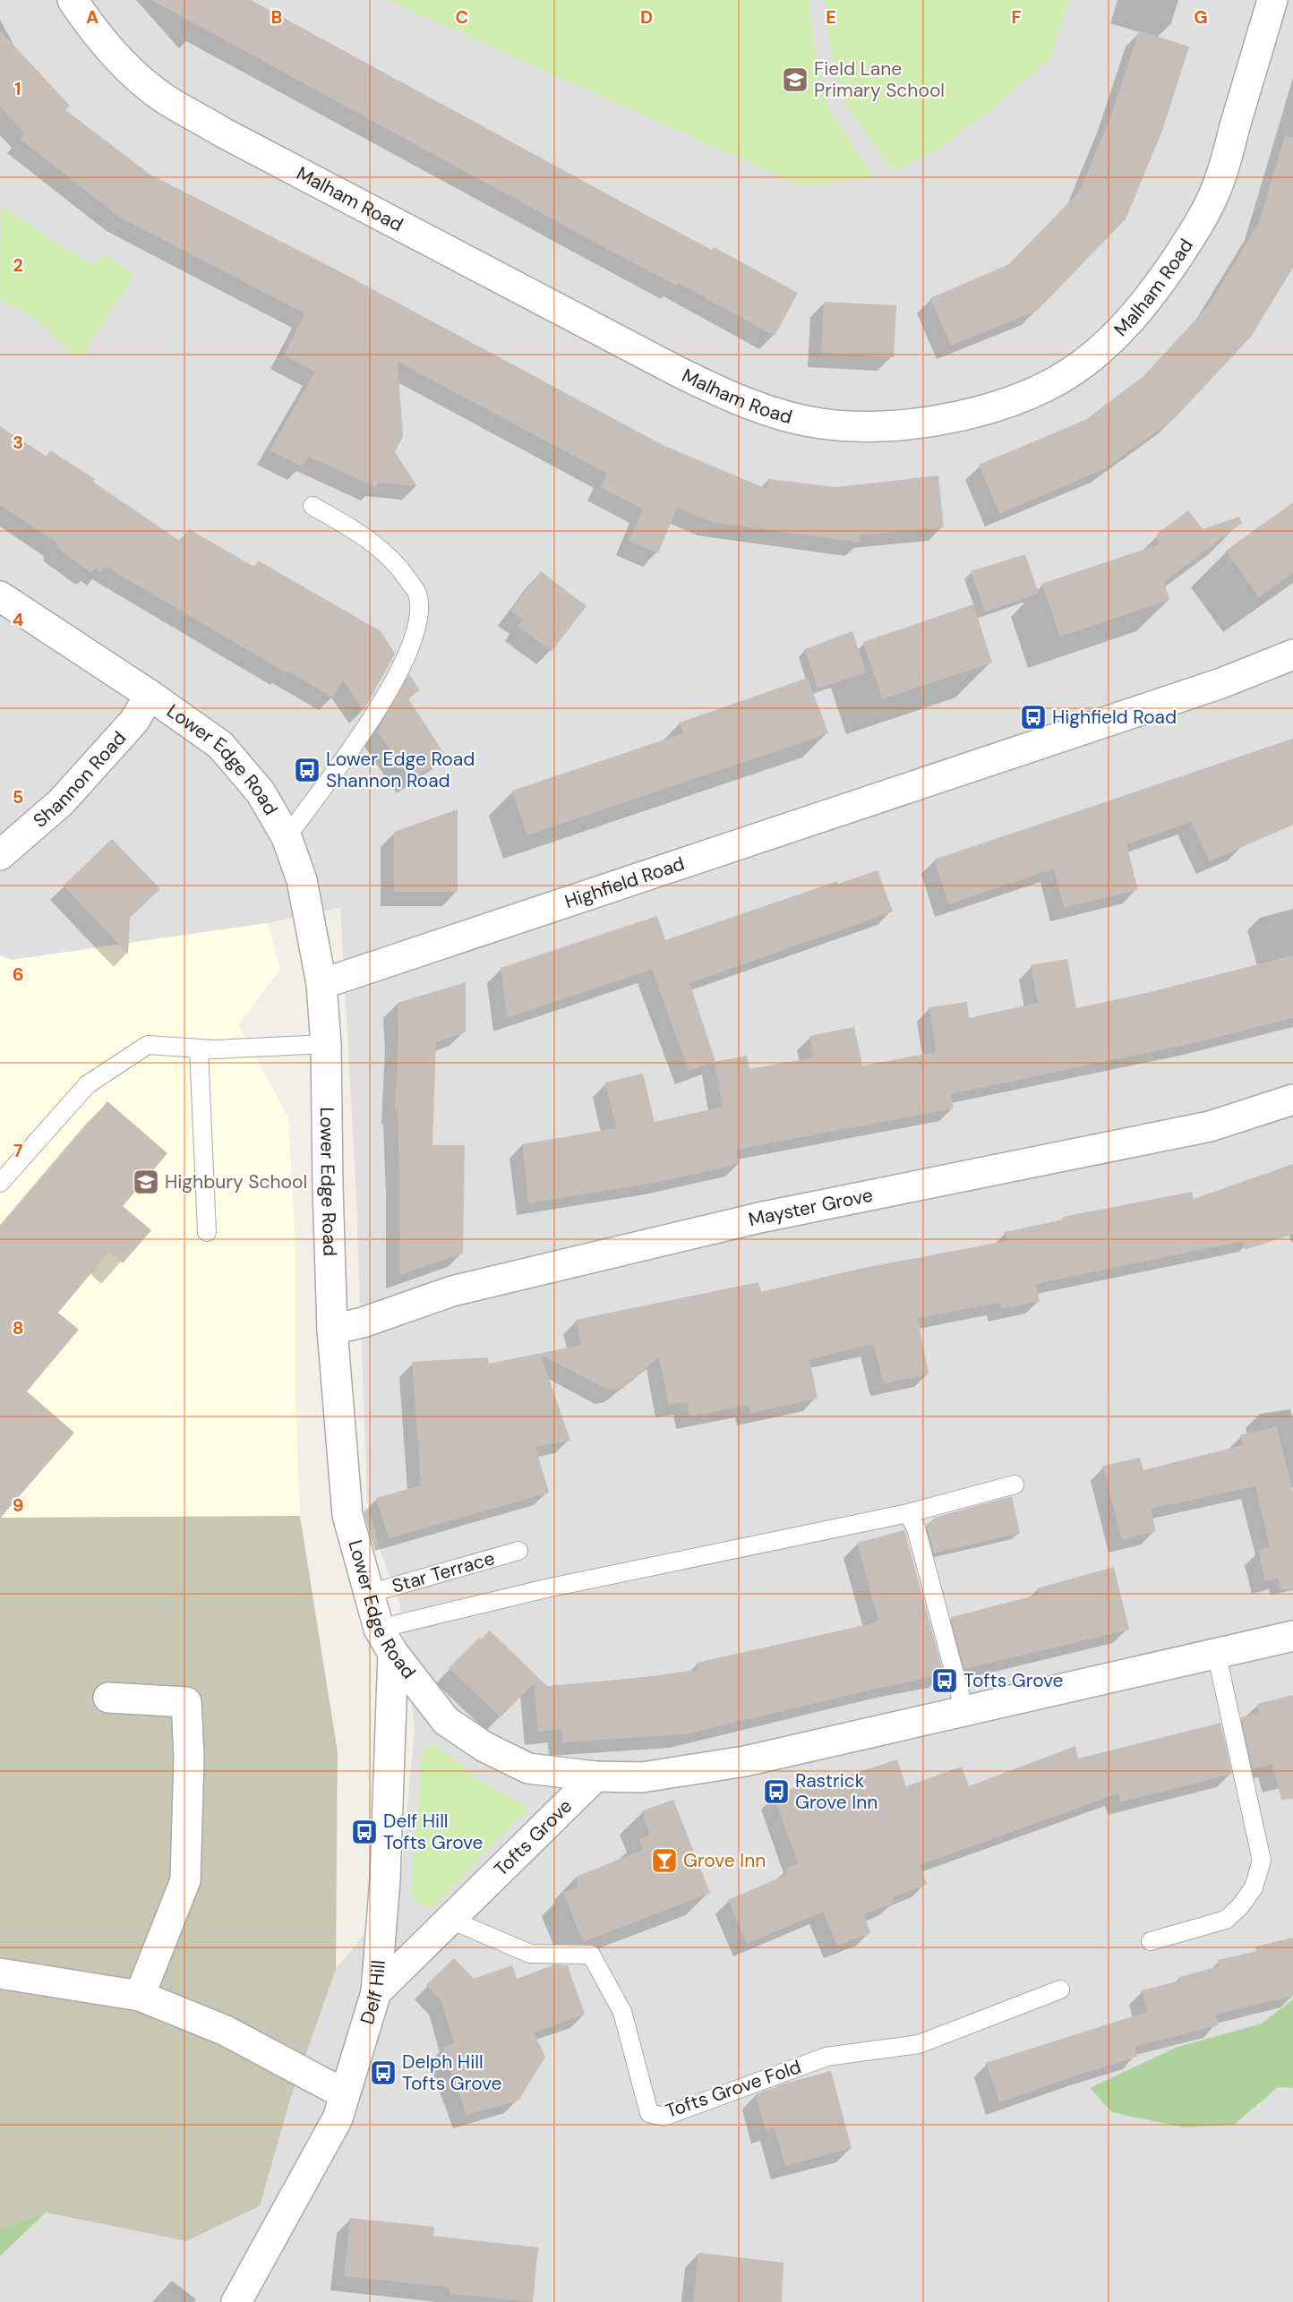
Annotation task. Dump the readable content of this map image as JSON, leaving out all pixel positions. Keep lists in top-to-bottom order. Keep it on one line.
{"streets":{"street":["Malham Road","Lower Edge Road","Shannon Road","Highfield Road","Mayster Grove","Tofts Grove","Delf Hill"],"lane":["Star Terrace","Tofts Grove Fold"]},"crossings":[["Lower Edge Road","Shannon Road"],["Lower Edge Road","Highfield Road"],["Lower Edge Road","Mayster Grove"],["Lower Edge Road","Star Terrace"],["Lower Edge Road","Tofts Grove"],["Lower Edge Road","Delf Hill"],["Tofts Grove","Delf Hill"],["Tofts Grove","Tofts Grove Fold"]],"places":{"school or university":["Field Lane Primary School","Highbury School"],"bus stop":["Highfield Road","Lower Edge Road Shannon Road","Tofts Grove","Rastrick Grove Inn","Delf Hill Tofts Grove","Delph Hill Tofts Grove"],"bar":["Grove Inn"]},"grid":{"columns":["A","B","C","D","E","F","G"],"rows":["1","2","3","4","5","6","7","8","9"]}}
